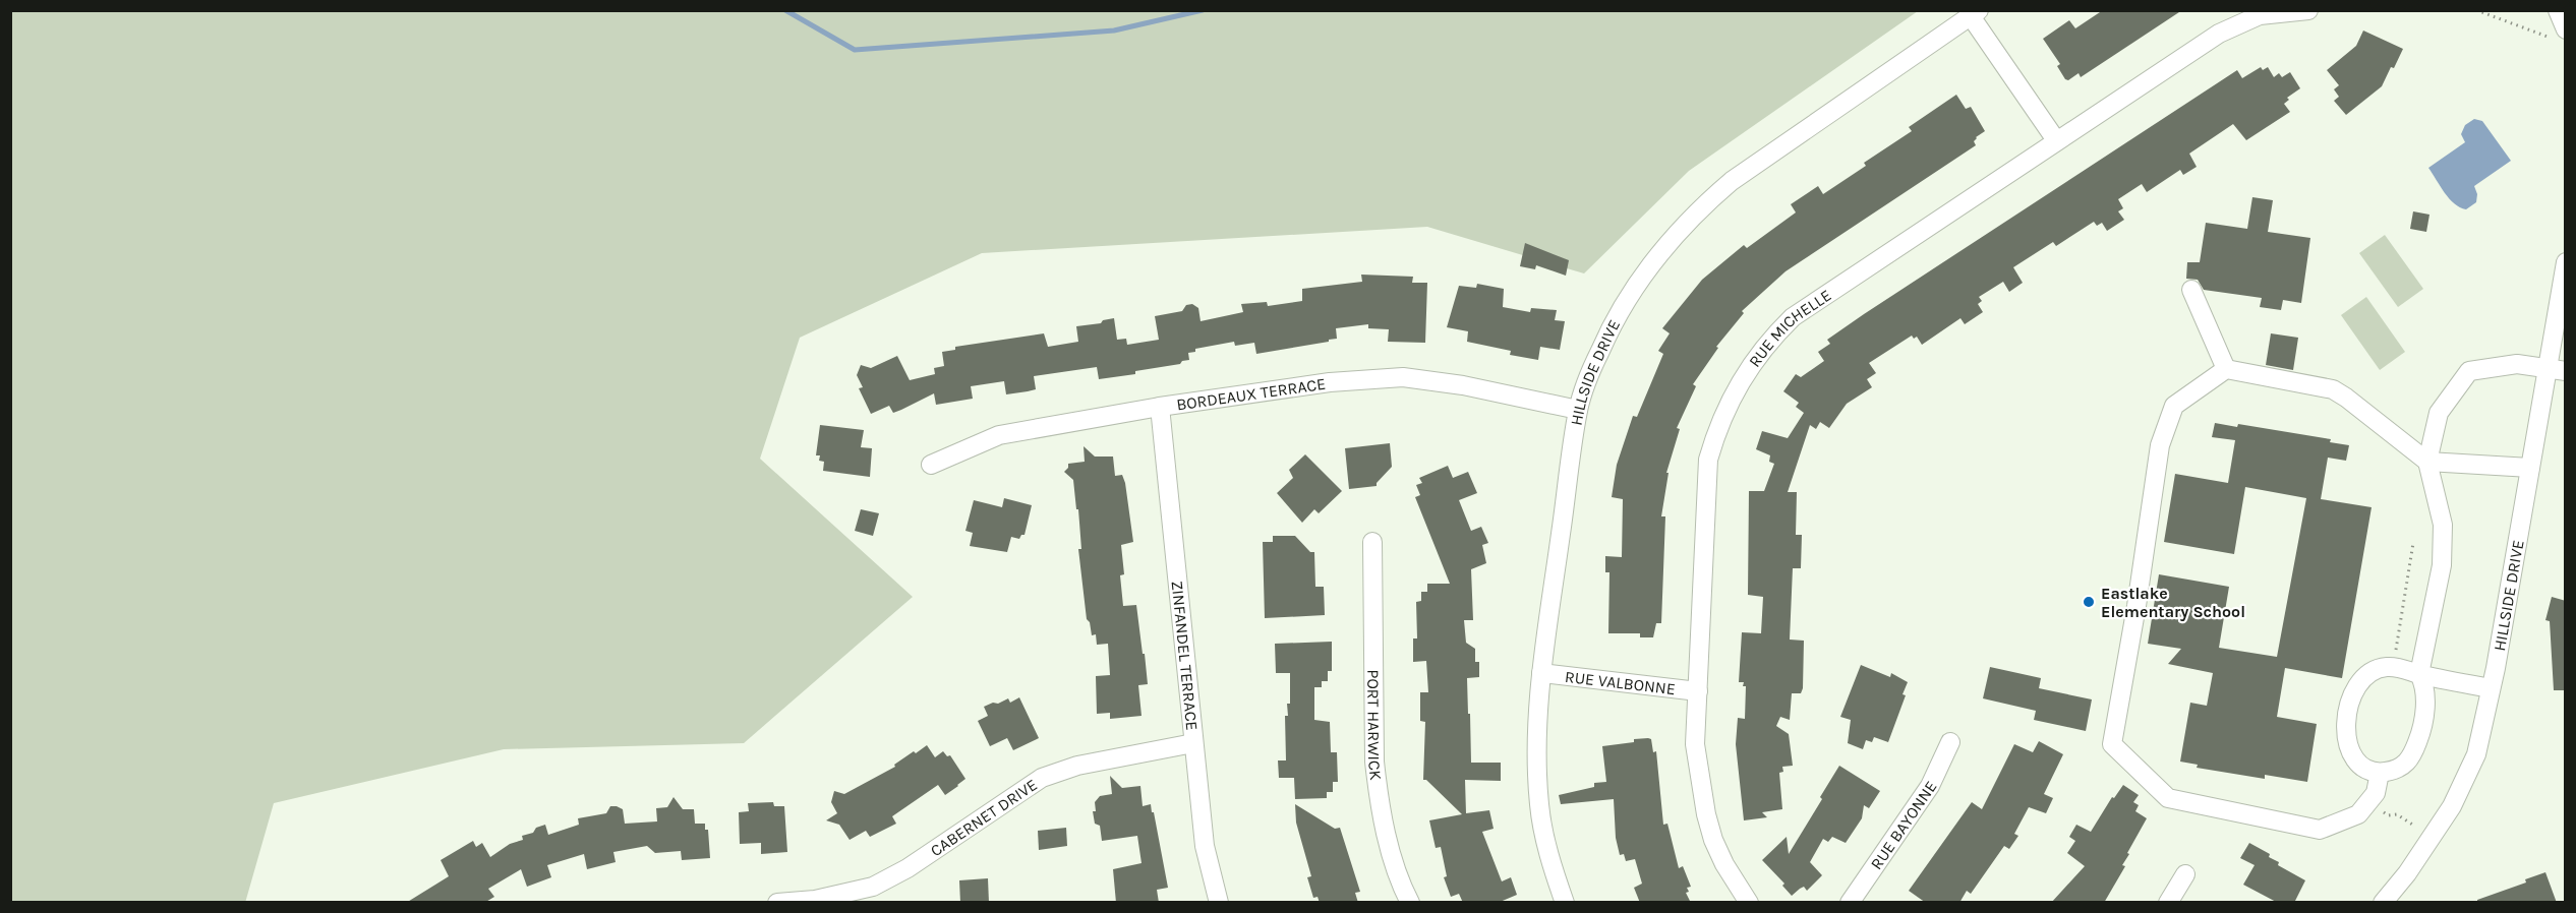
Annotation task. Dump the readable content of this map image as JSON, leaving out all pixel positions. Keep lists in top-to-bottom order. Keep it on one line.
{"streets":{"street":["RUE MICHELLE","HILLSIDE DRIVE","BORDEAUX TERRACE","ZINFANDEL TERRACE","RUE VALBONNE","PORT HARWICK","CABERNET DRIVE","RUE BAYONNE"]},"crossings":[["RUE MICHELLE","RUE VALBONNE"],["HILLSIDE DRIVE","BORDEAUX TERRACE"],["HILLSIDE DRIVE","RUE VALBONNE"],["BORDEAUX TERRACE","ZINFANDEL TERRACE"],["ZINFANDEL TERRACE","CABERNET DRIVE"]],"places":["Eastlake Elementary School"]}
